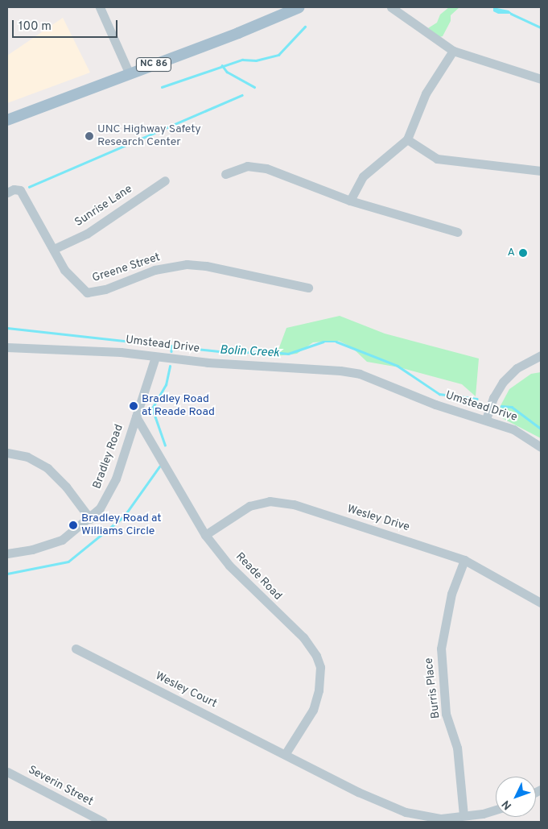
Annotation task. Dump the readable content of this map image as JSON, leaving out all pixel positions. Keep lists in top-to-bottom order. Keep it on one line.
{"streets":{"main road":["NC 86"],"street":["Sunrise Lane","Greene Street","Umstead Drive","Bradley Road","Wesley Drive","Reade Road","Burris Place","Wesley Court","Severin Street"]},"crossings":[["Sunrise Lane","Greene Street"],["Umstead Drive","Bradley Road"],["Bradley Road","Reade Road"],["Wesley Drive","Reade Road"],["Wesley Drive","Burris Place"],["Reade Road","Wesley Court"]],"water":["Bolin Creek"],"places":["UNC Highway Safety Research Center","A","Bradley Road at Reade Road","Bradley Road at Williams Circle"],"scale_bar":"100 m","north":"bottom left"}
